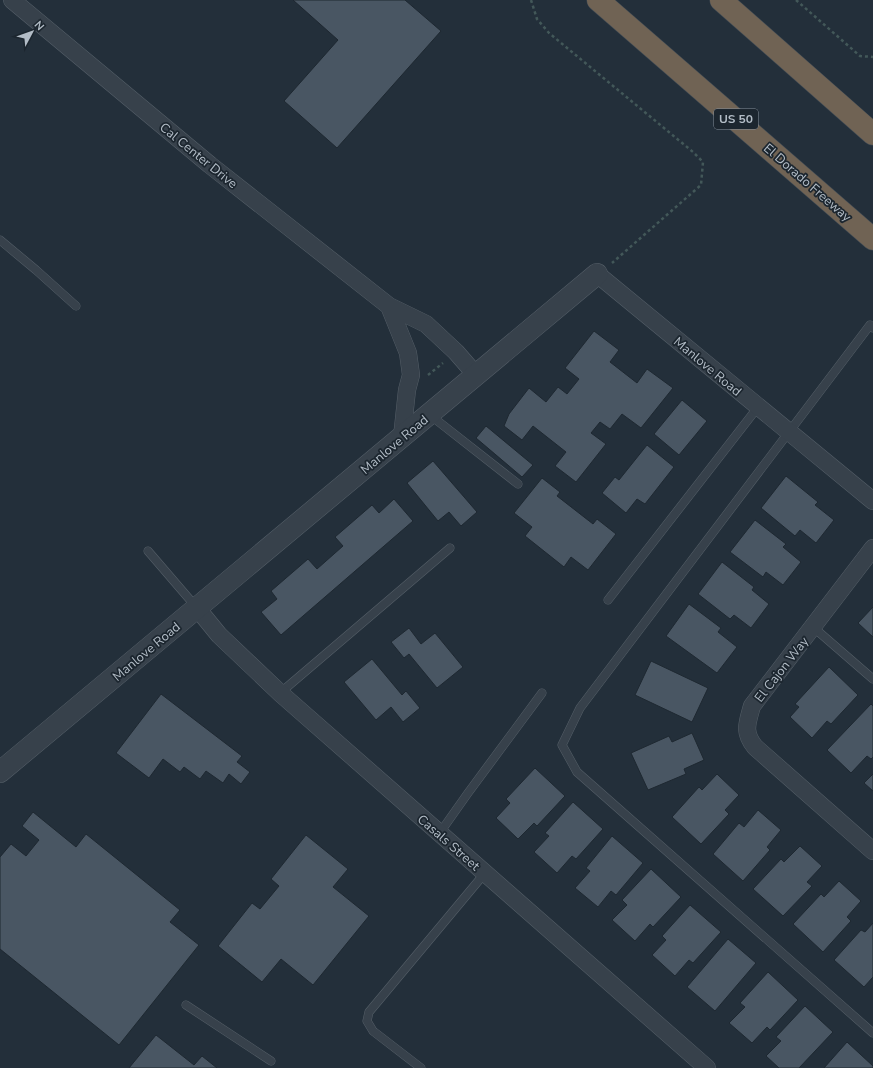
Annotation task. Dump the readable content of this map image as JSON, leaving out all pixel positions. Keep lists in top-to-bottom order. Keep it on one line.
{"streets":{"highway":["US 50","El Dorado Freeway"],"street":["Cal Center Drive","Manlove Road","El Cajon Way","Casals Street"]},"crossings":[["Cal Center Drive","Manlove Road"],["Manlove Road","Casals Street"]],"north":"top right"}
